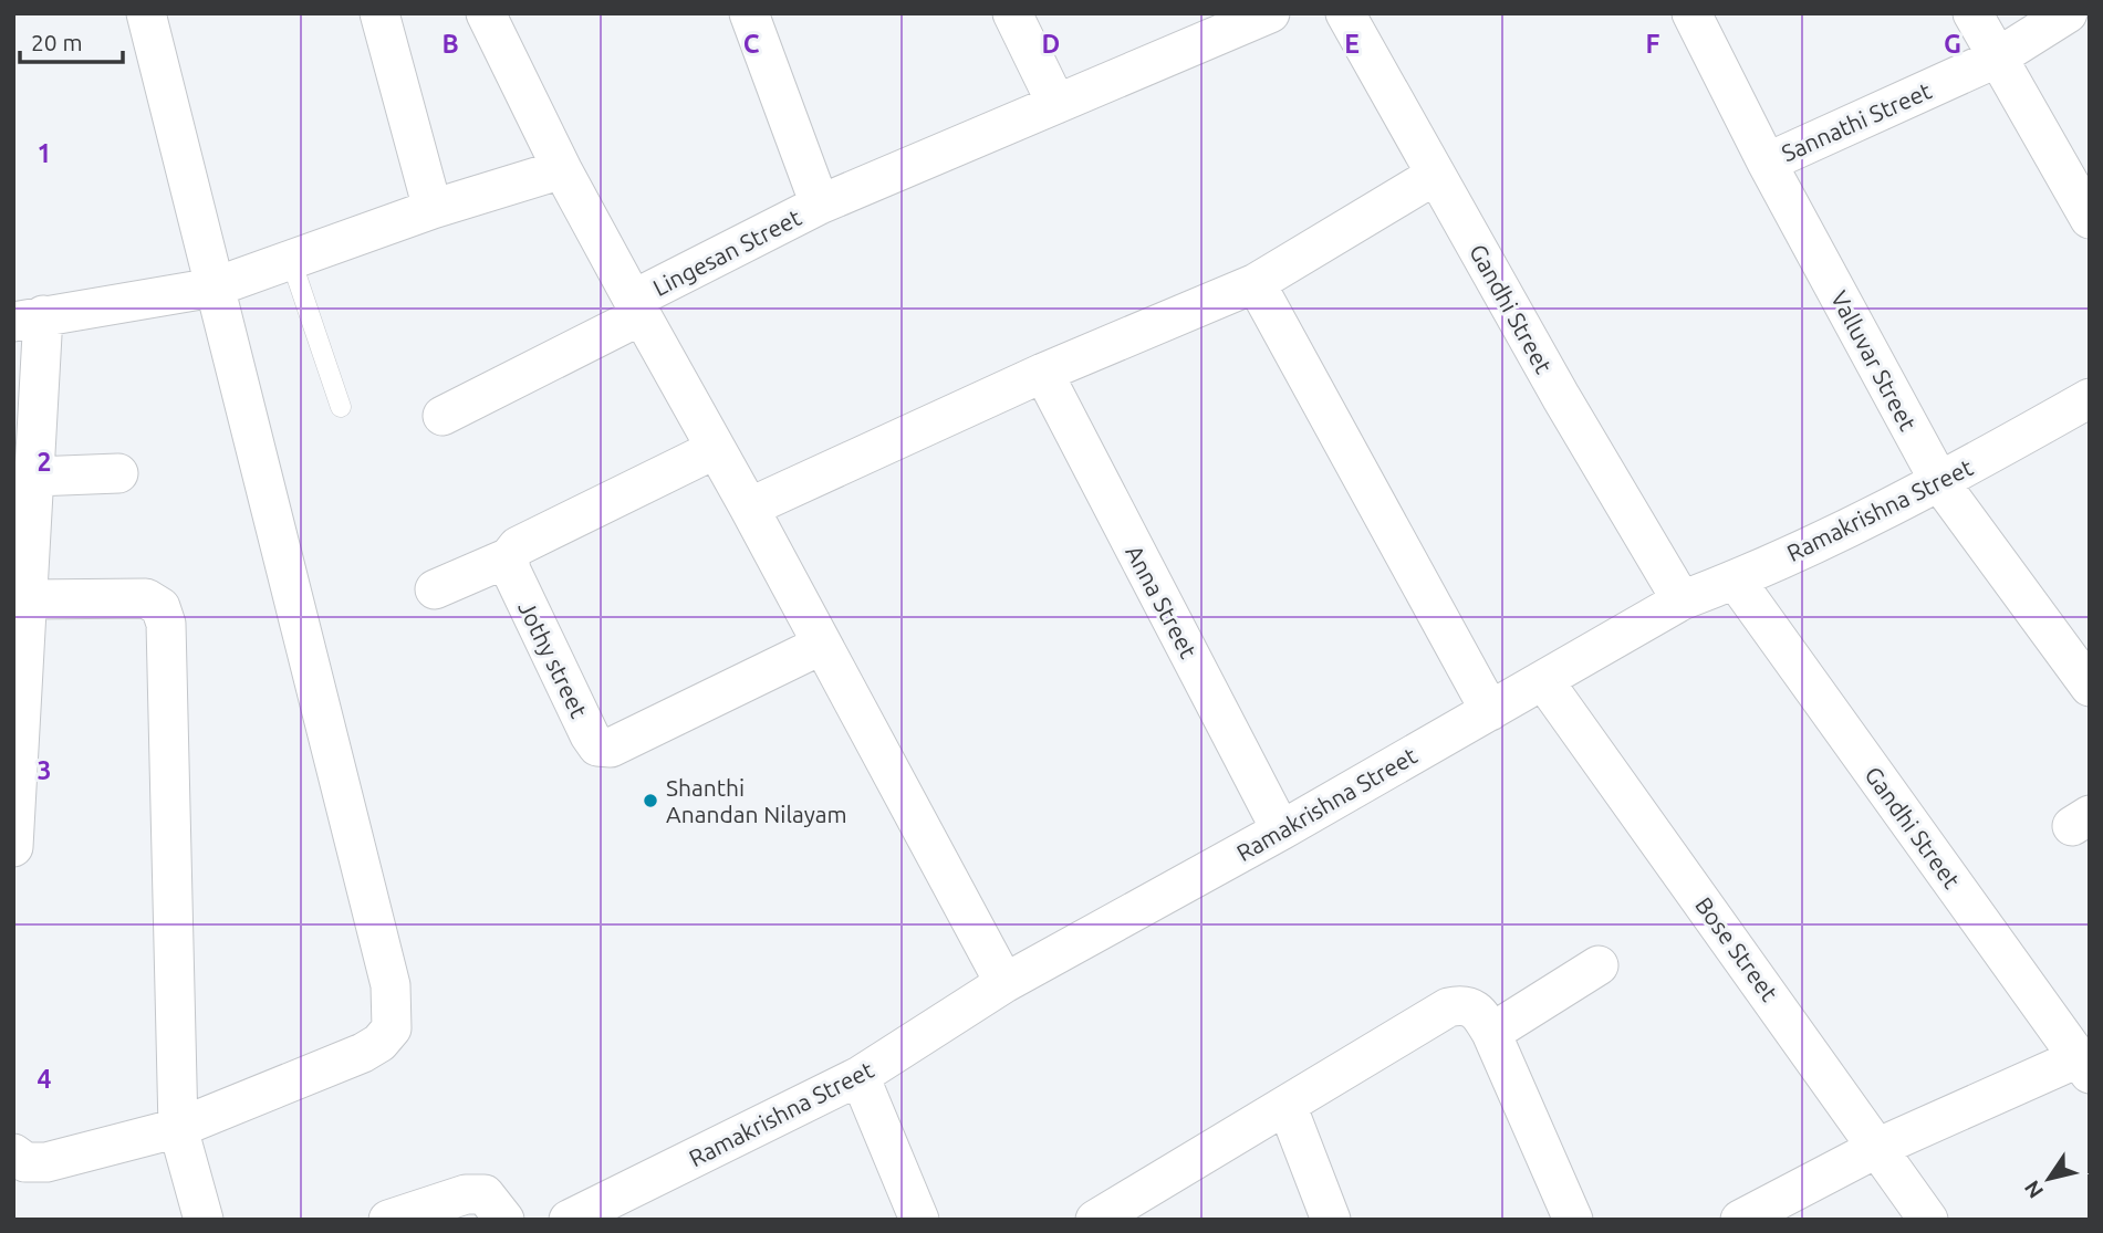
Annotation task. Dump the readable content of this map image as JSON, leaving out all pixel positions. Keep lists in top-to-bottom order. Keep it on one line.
{"streets":{"street":["Sannathi Street","Lingesan Street","Gandhi Street","Valluvar Street","Ramakrishna Street","Anna Street","Jothy street","Bose Street"]},"crossings":[["Sannathi Street","Valluvar Street"],["Gandhi Street","Ramakrishna Street"],["Valluvar Street","Ramakrishna Street"],["Ramakrishna Street","Anna Street"],["Ramakrishna Street","Bose Street"]],"places":["Shanthi Anandan Nilayam"],"scale_bar":"20 m","north":"bottom left","grid":{"columns":["B","C","D","E","F","G"],"rows":["1","2","3","4"]}}
